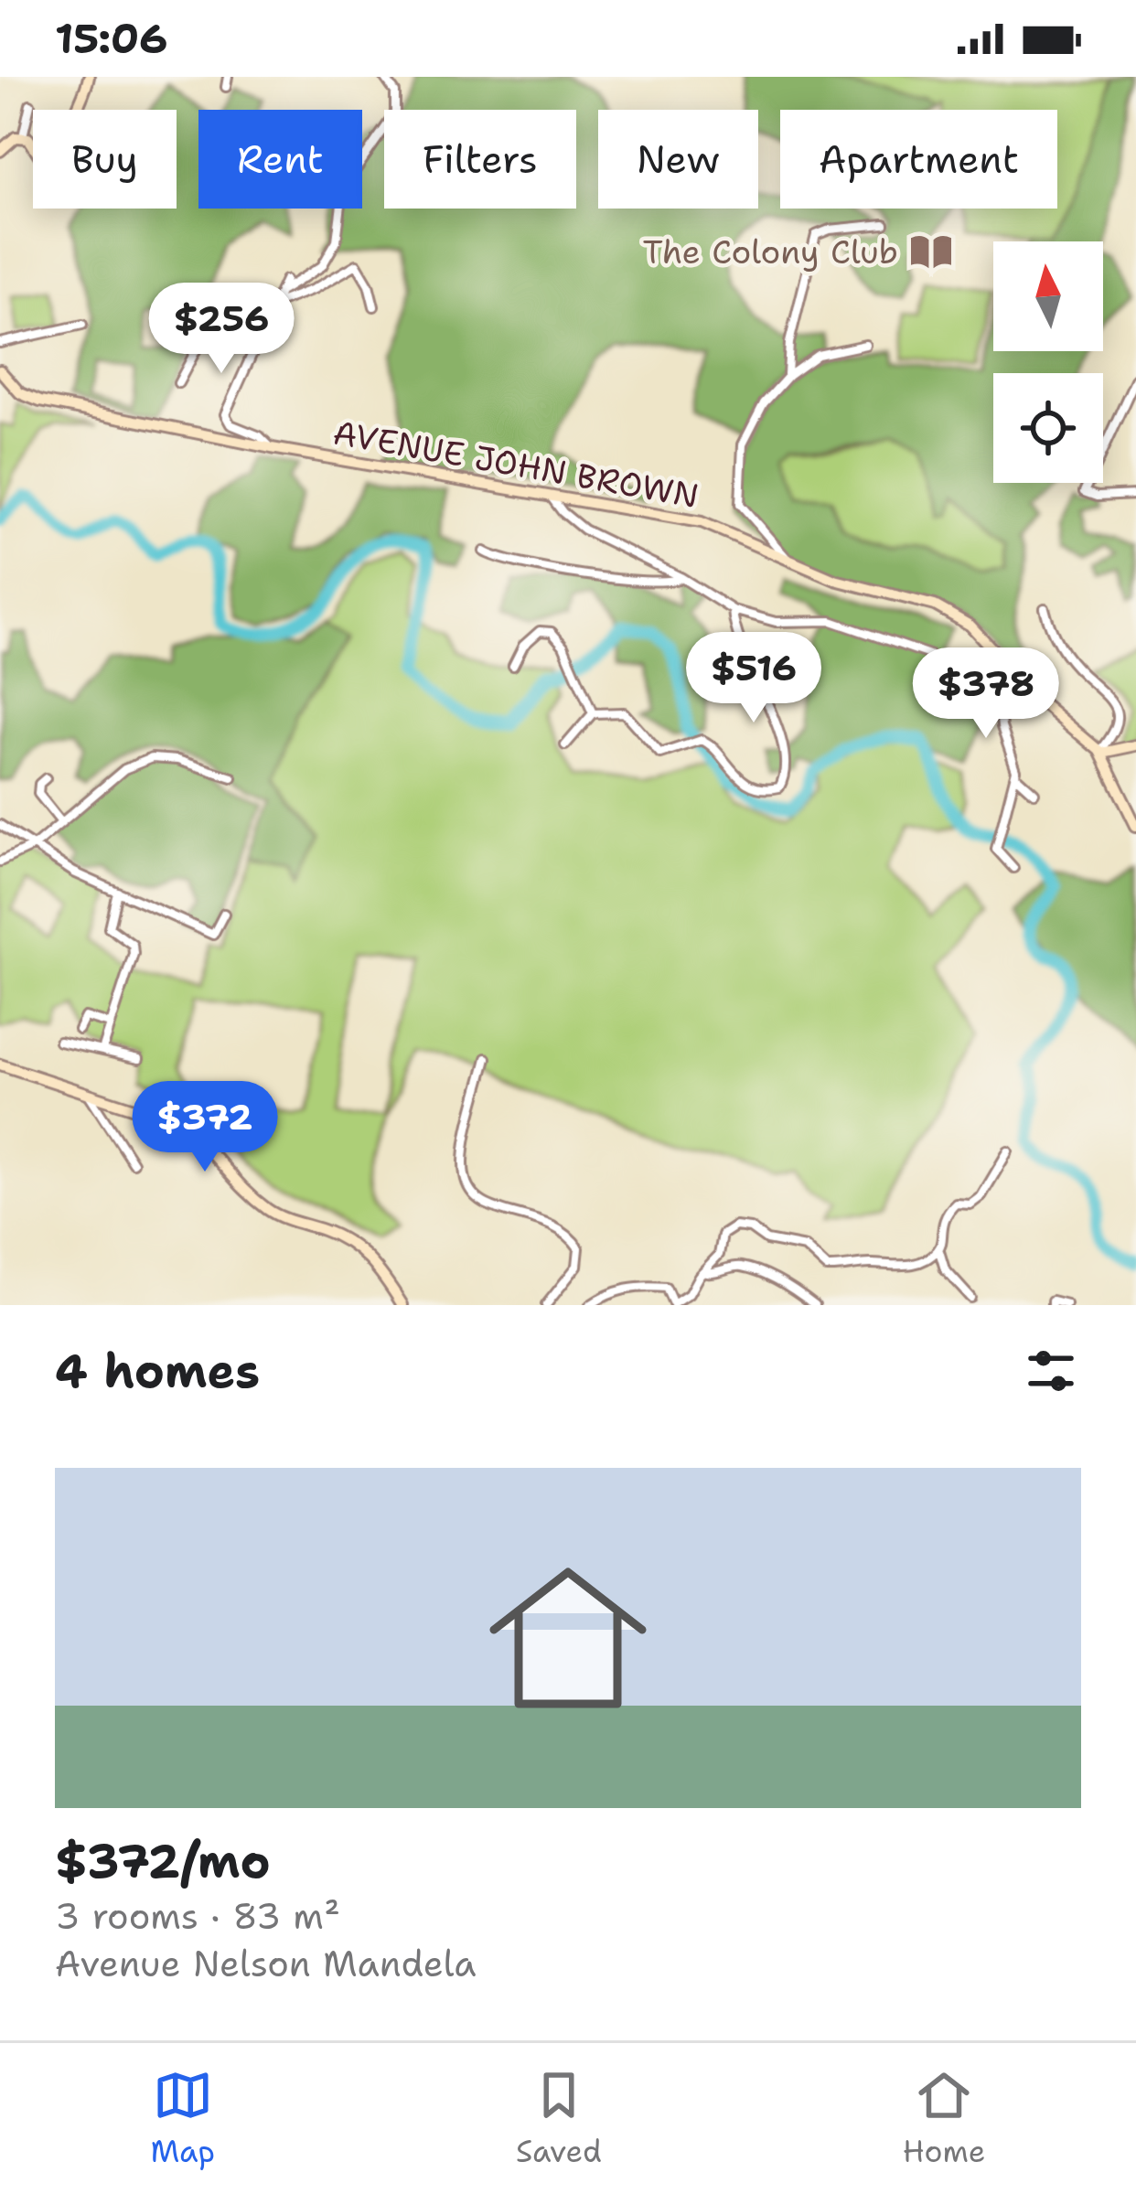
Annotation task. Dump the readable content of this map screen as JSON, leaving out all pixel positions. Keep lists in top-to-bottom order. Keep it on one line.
{"streets":{"main road":["AVENUE JOHN BROWN"]},"places":{"library":["The Colony Club"]},"north":"top","page":{"status":"15:06","chip":["Buy","Rent","Filters","New","Apartment"],"price":["$256","$516","$378","$372"],"heading":"4 homes","list":[{"name":"$372/mo","note":"3 rooms · 83 m² · Avenue Nelson Mandela"}],"tabs":["Map","Saved","Home"]}}
